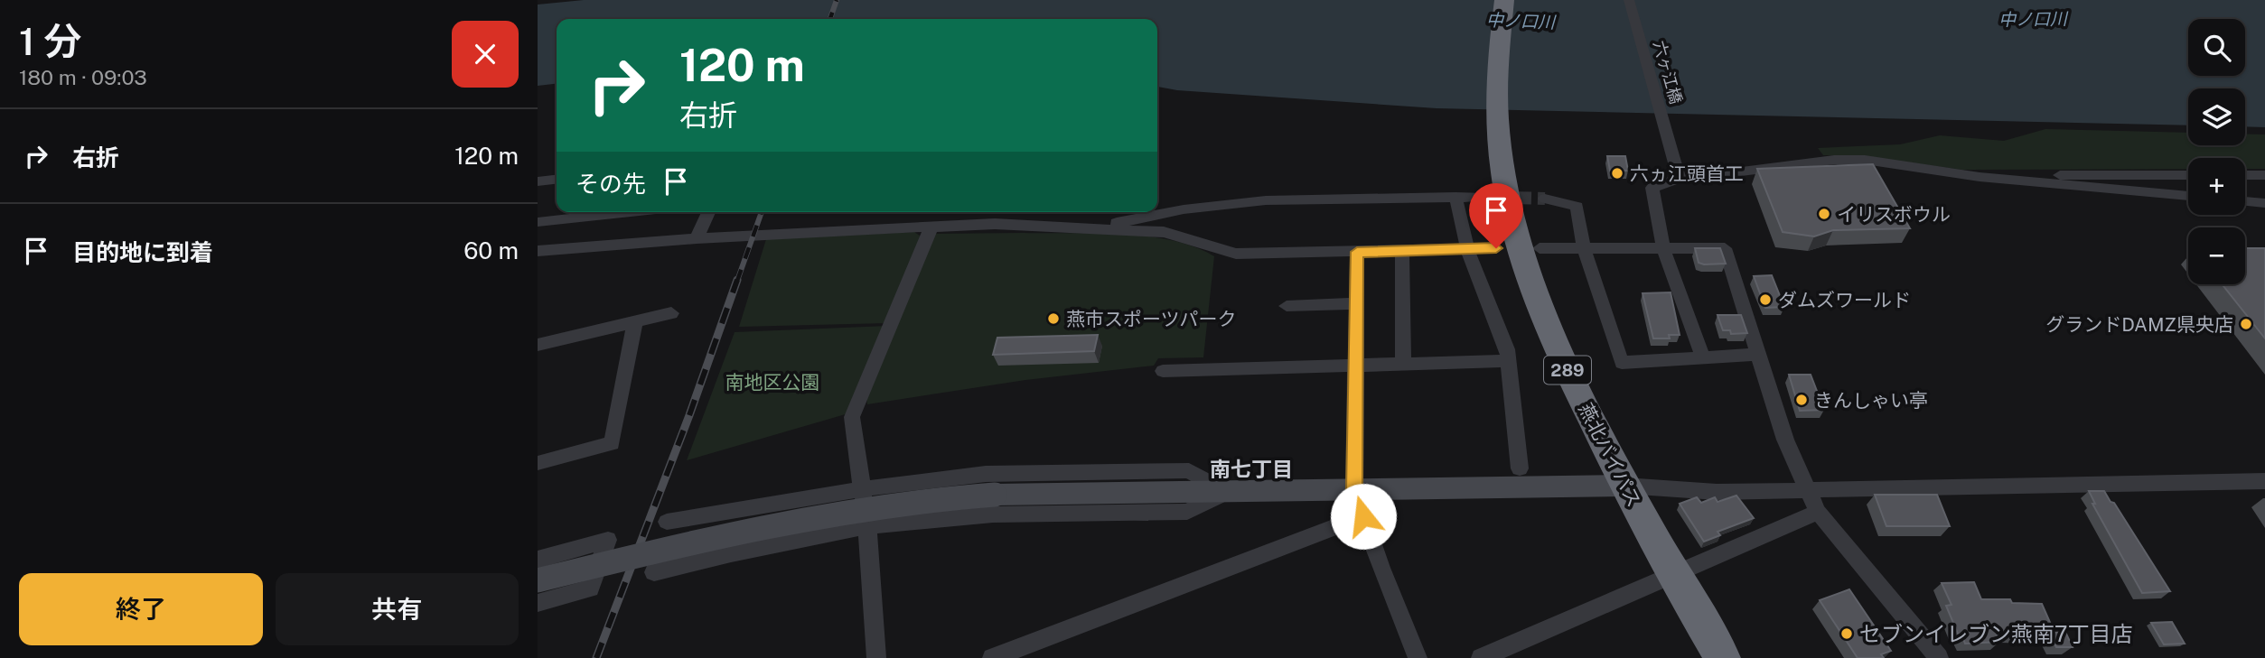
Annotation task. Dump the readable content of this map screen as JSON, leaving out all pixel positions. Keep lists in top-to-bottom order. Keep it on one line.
{"streets":{"highway":["289","燕北バイパス"],"street":["六ヶ江橋"]},"crossings":[["289","燕北バイパス"]],"districts":["南七丁目"],"water":["中ノ口川"],"parks":["南地区公園"],"places":["六ヵ江頭首工","イリスボウル","ダムズワールド","燕市スポーツパーク","グランドDAMZ県央店","きんしゃい亭","セブンイレブン燕南7丁目店"],"page":{"heading":["1 分","180 m · 09:03"],"map_buttons":["+","−"],"turn":["120 m","右折"],"list":[{"name":"右折","value":"120 m"},{"name":"目的地に到着","value":"60 m"}],"then":"その先","buttons":["終了","共有"]}}
